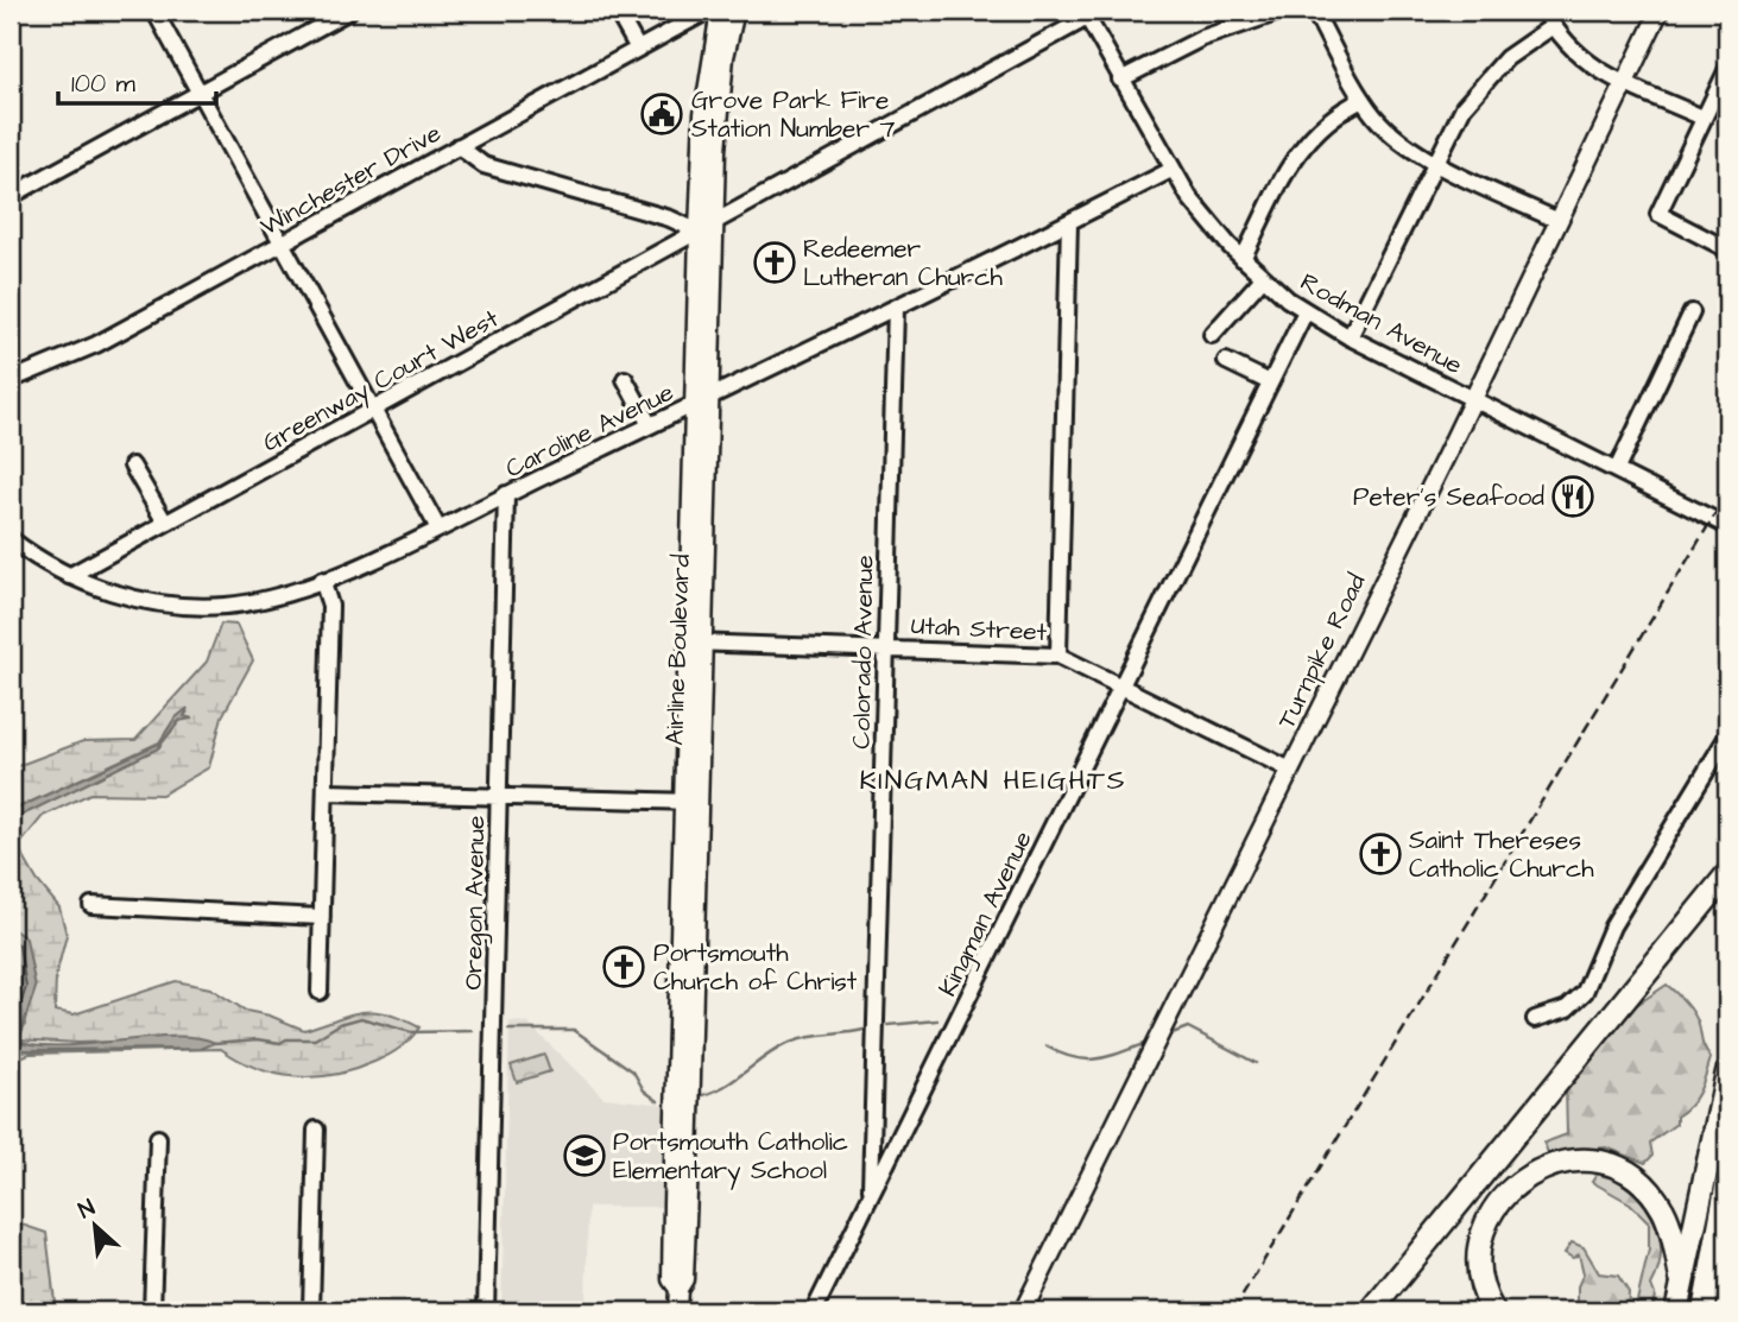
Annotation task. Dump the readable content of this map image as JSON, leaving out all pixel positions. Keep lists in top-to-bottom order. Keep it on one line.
{"streets":{"main road":["Airline Boulevard","Turnpike Road"],"street":["Winchester Drive","Rodman Avenue","Greenway Court West","Caroline Avenue","Utah Street","Colorado Avenue","Oregon Avenue","Kingman Avenue"]},"crossings":[["Rodman Avenue","Greenway Court West"],["Rodman Avenue","Caroline Avenue"],["Rodman Avenue","Turnpike Road"],["Rodman Avenue","Kingman Avenue"],["Greenway Court West","Caroline Avenue"],["Greenway Court West","Airline Boulevard"],["Caroline Avenue","Airline Boulevard"],["Caroline Avenue","Colorado Avenue"],["Caroline Avenue","Oregon Avenue"],["Utah Street","Airline Boulevard"],["Utah Street","Turnpike Road"],["Utah Street","Colorado Avenue"],["Utah Street","Kingman Avenue"],["Colorado Avenue","Kingman Avenue"]],"districts":["KINGMAN HEIGHTS"],"places":{"public building":["Grove Park Fire Station Number 7"],"church":["Redeemer Lutheran Church","Saint Thereses Catholic Church","Portsmouth Church of Christ"],"restaurant":["Peter's Seafood"],"school or university":["Portsmouth Catholic Elementary School"]},"scale_bar":"100 m","north":"top left"}
